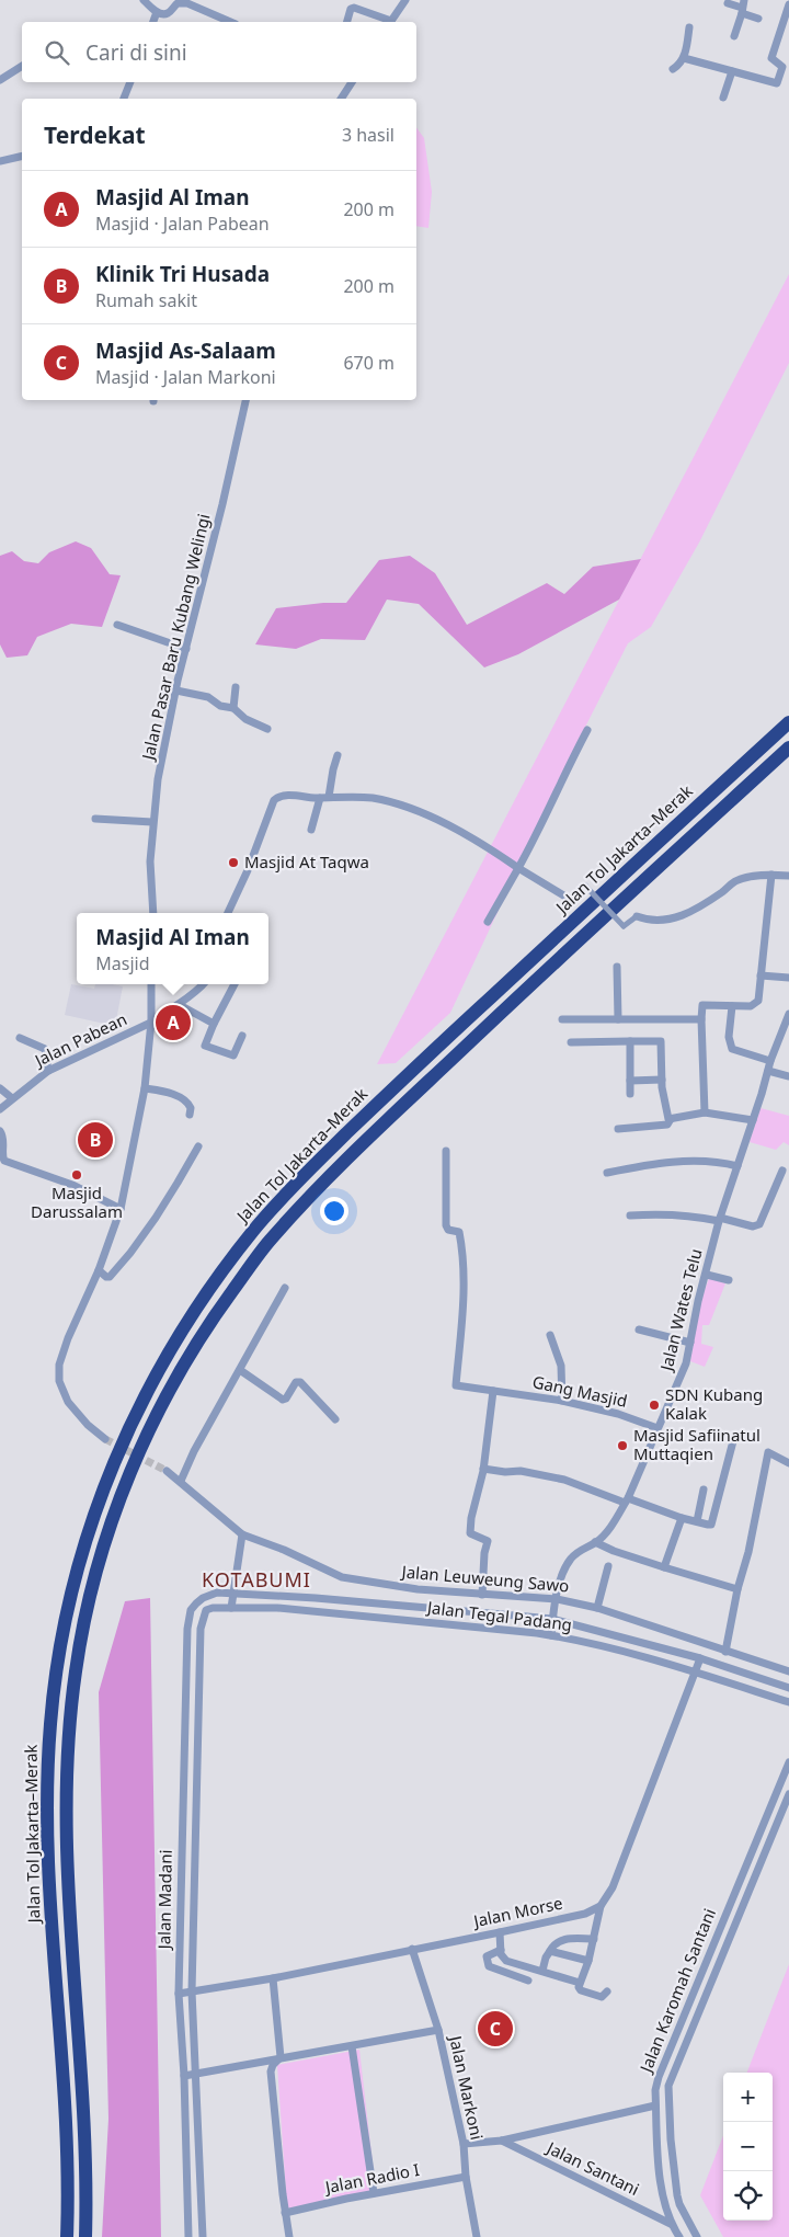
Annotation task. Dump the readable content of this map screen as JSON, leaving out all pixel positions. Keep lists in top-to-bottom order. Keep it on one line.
{"streets":{"highway":["Jalan Tol Jakarta–Merak"],"street":["Jalan Pasar Baru Kubang Welingi","Jalan Pabean","Jalan Wates Telu","Gang Masjid","Jalan Leuweung Sawo","Jalan Tegal Padang","Jalan Madani","Jalan Morse","Jalan Karomah Santani","Jalan Markoni","Jalan Santani","Jalan Radio I"]},"crossings":[["Jalan Wates Telu","Gang Masjid"],["Jalan Wates Telu","Jalan Leuweung Sawo"],["Jalan Wates Telu","Jalan Tegal Padang"],["Jalan Madani","Jalan Morse"],["Jalan Morse","Jalan Markoni"],["Jalan Karomah Santani","Jalan Santani"],["Jalan Markoni","Jalan Radio I"]],"districts":["KOTABUMI"],"places":["Masjid At Taqwa","Masjid Darussalam","SDN Kubang Kalak","Masjid Safiinatul Muttaqien"],"page":{"search":"Cari di sini","heading":["Terdekat","3 hasil"],"list":[{"mark":"A","name":"Masjid Al Iman","note":"Masjid · Jalan Pabean","value":"200 m"},{"mark":"B","name":"Klinik Tri Husada","note":"Rumah sakit","value":"200 m"},{"mark":"C","name":"Masjid As-Salaam","note":"Masjid · Jalan Markoni","value":"670 m"}],"popup":["Masjid Al Iman","Masjid"],"pins":["A","B","C"],"map_buttons":["+","−"]}}
